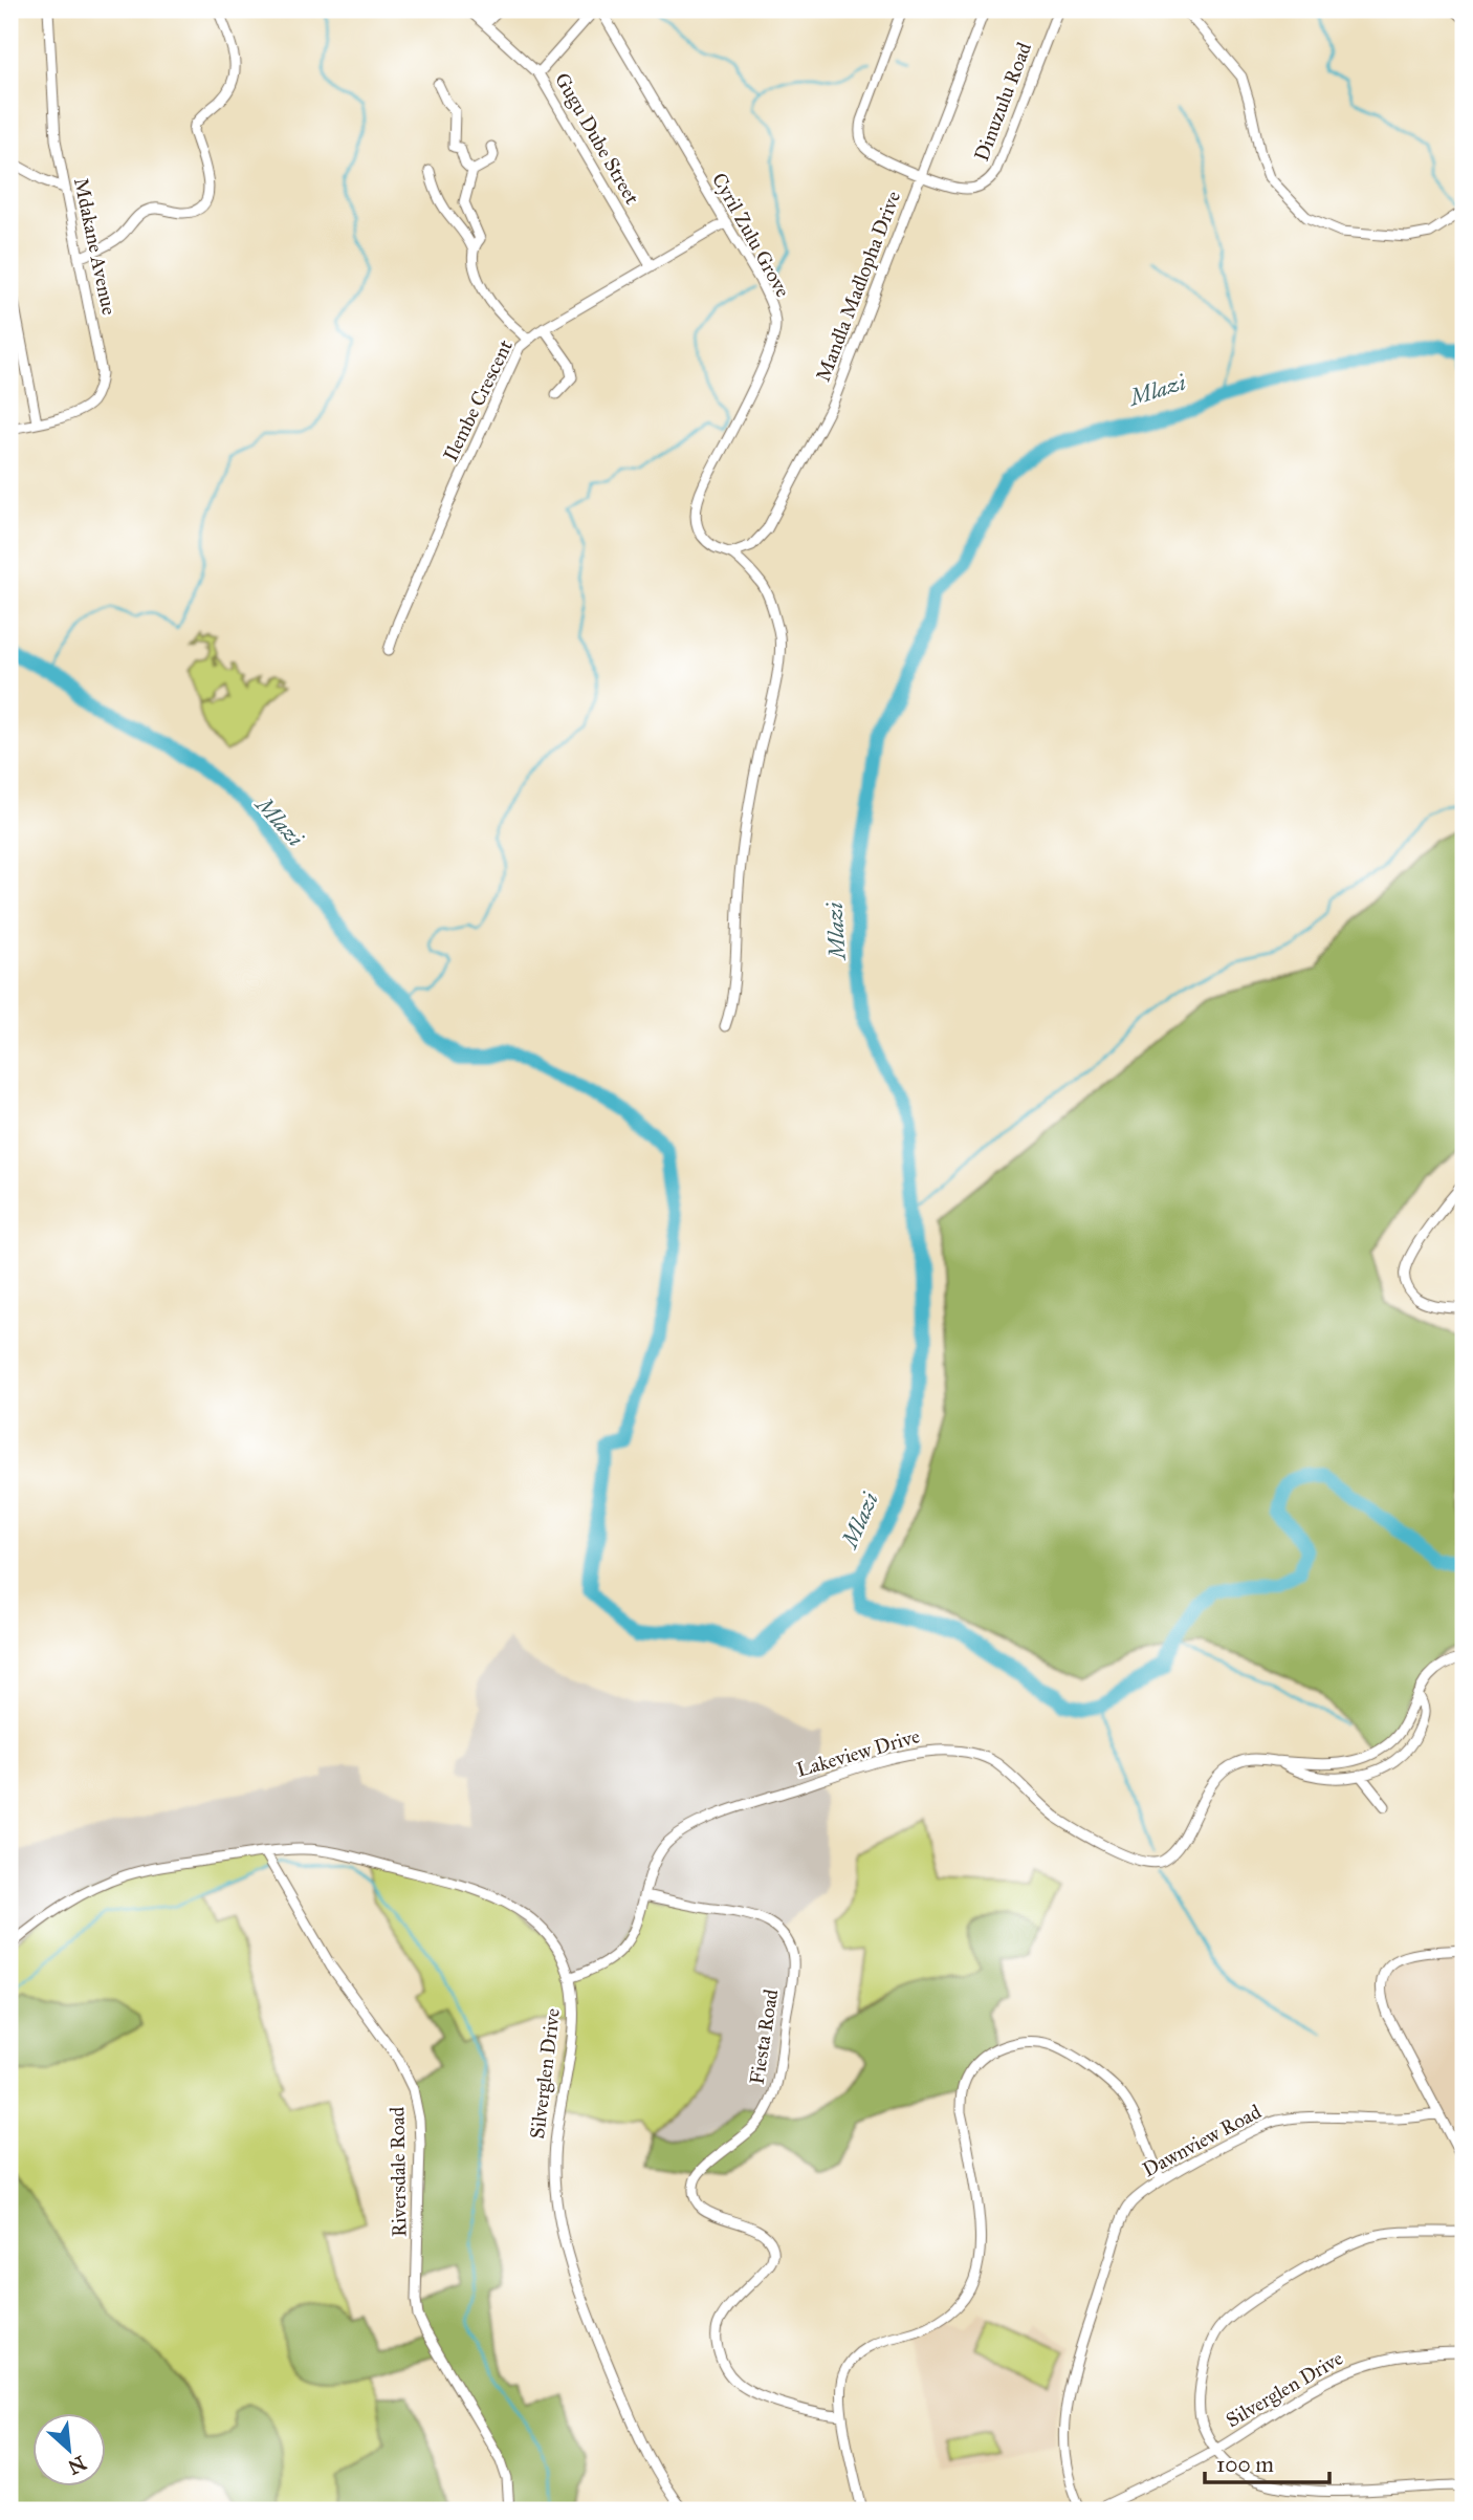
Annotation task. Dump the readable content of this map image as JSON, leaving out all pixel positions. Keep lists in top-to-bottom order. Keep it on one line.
{"streets":{"street":["Dinuzulu Road","Gugu Dube Street","Cyril Zulu Grove","Mdakane Avenue","Mandla Madlopha Drive","Ilembe Crescent","Lakeview Drive","Fiesta Road","Silverglen Drive","Dawnview Road","Riversdale Road"]},"crossings":[["Dinuzulu Road","Mandla Madlopha Drive"],["Gugu Dube Street","Ilembe Crescent"],["Cyril Zulu Grove","Mandla Madlopha Drive"],["Cyril Zulu Grove","Ilembe Crescent"],["Lakeview Drive","Fiesta Road"],["Lakeview Drive","Silverglen Drive"],["Silverglen Drive","Riversdale Road"]],"water":["Mlazi"],"scale_bar":"100 m","north":"bottom right"}
